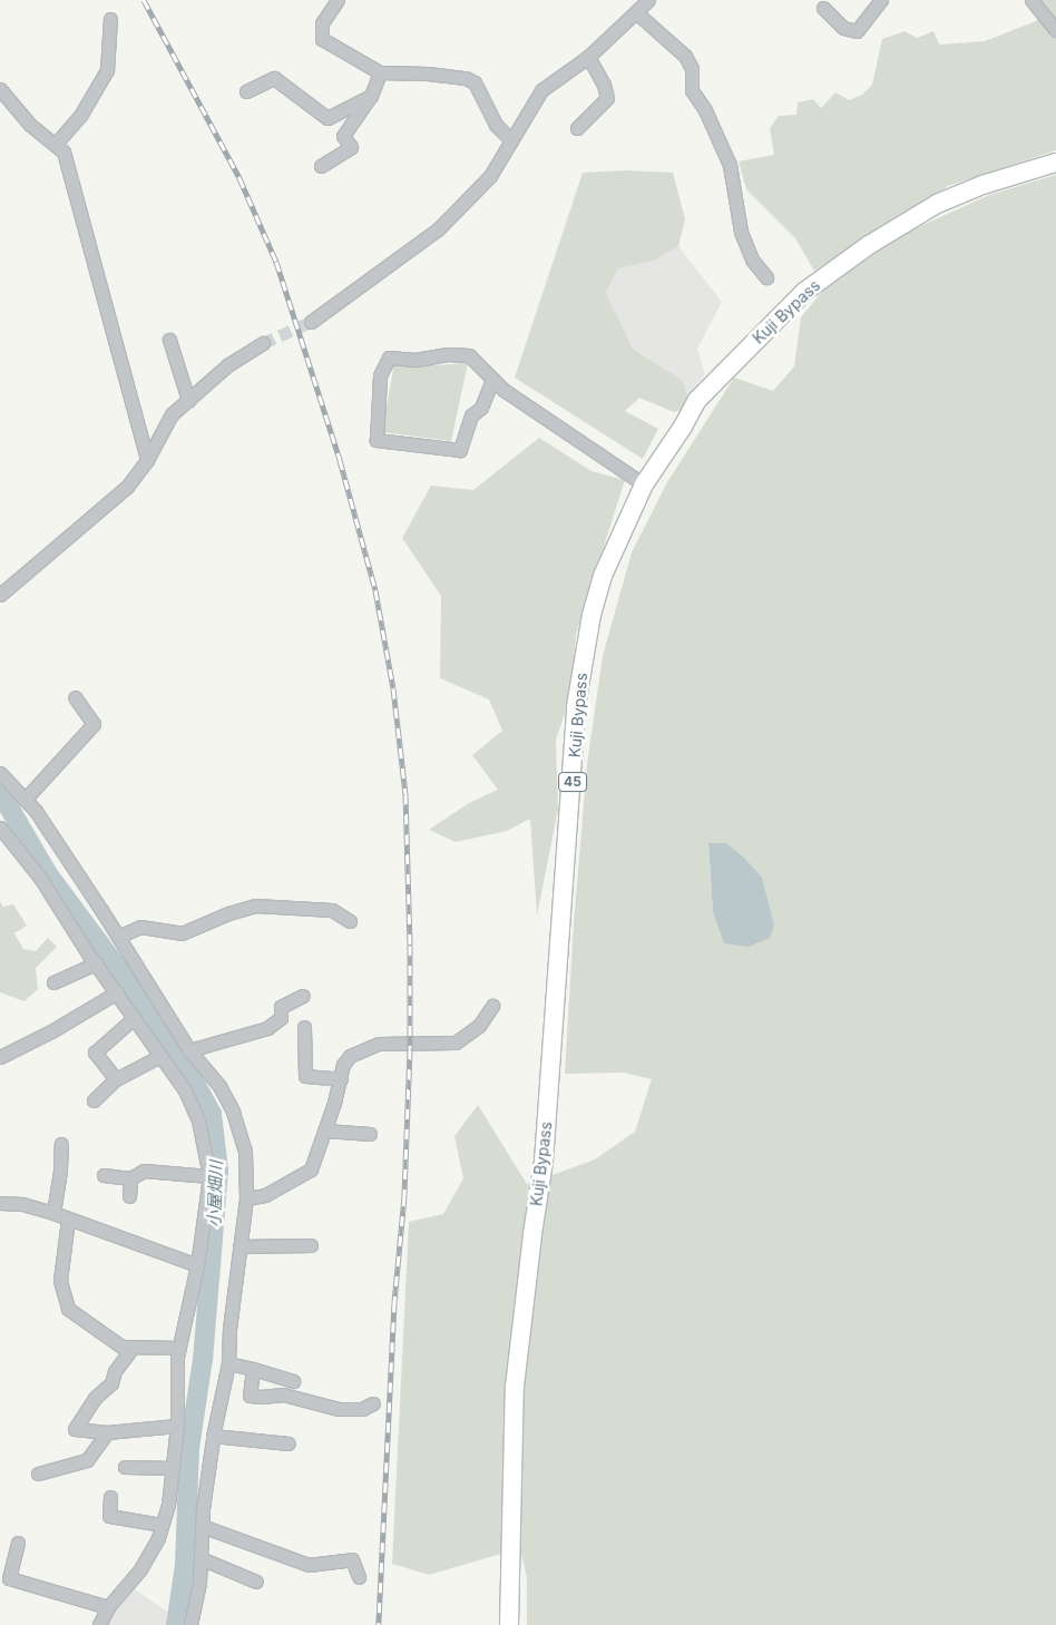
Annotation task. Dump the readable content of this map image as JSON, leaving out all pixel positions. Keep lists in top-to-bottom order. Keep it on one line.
{"streets":{"highway":["Kuji Bypass","45"]},"water":["小屋畑川"]}
